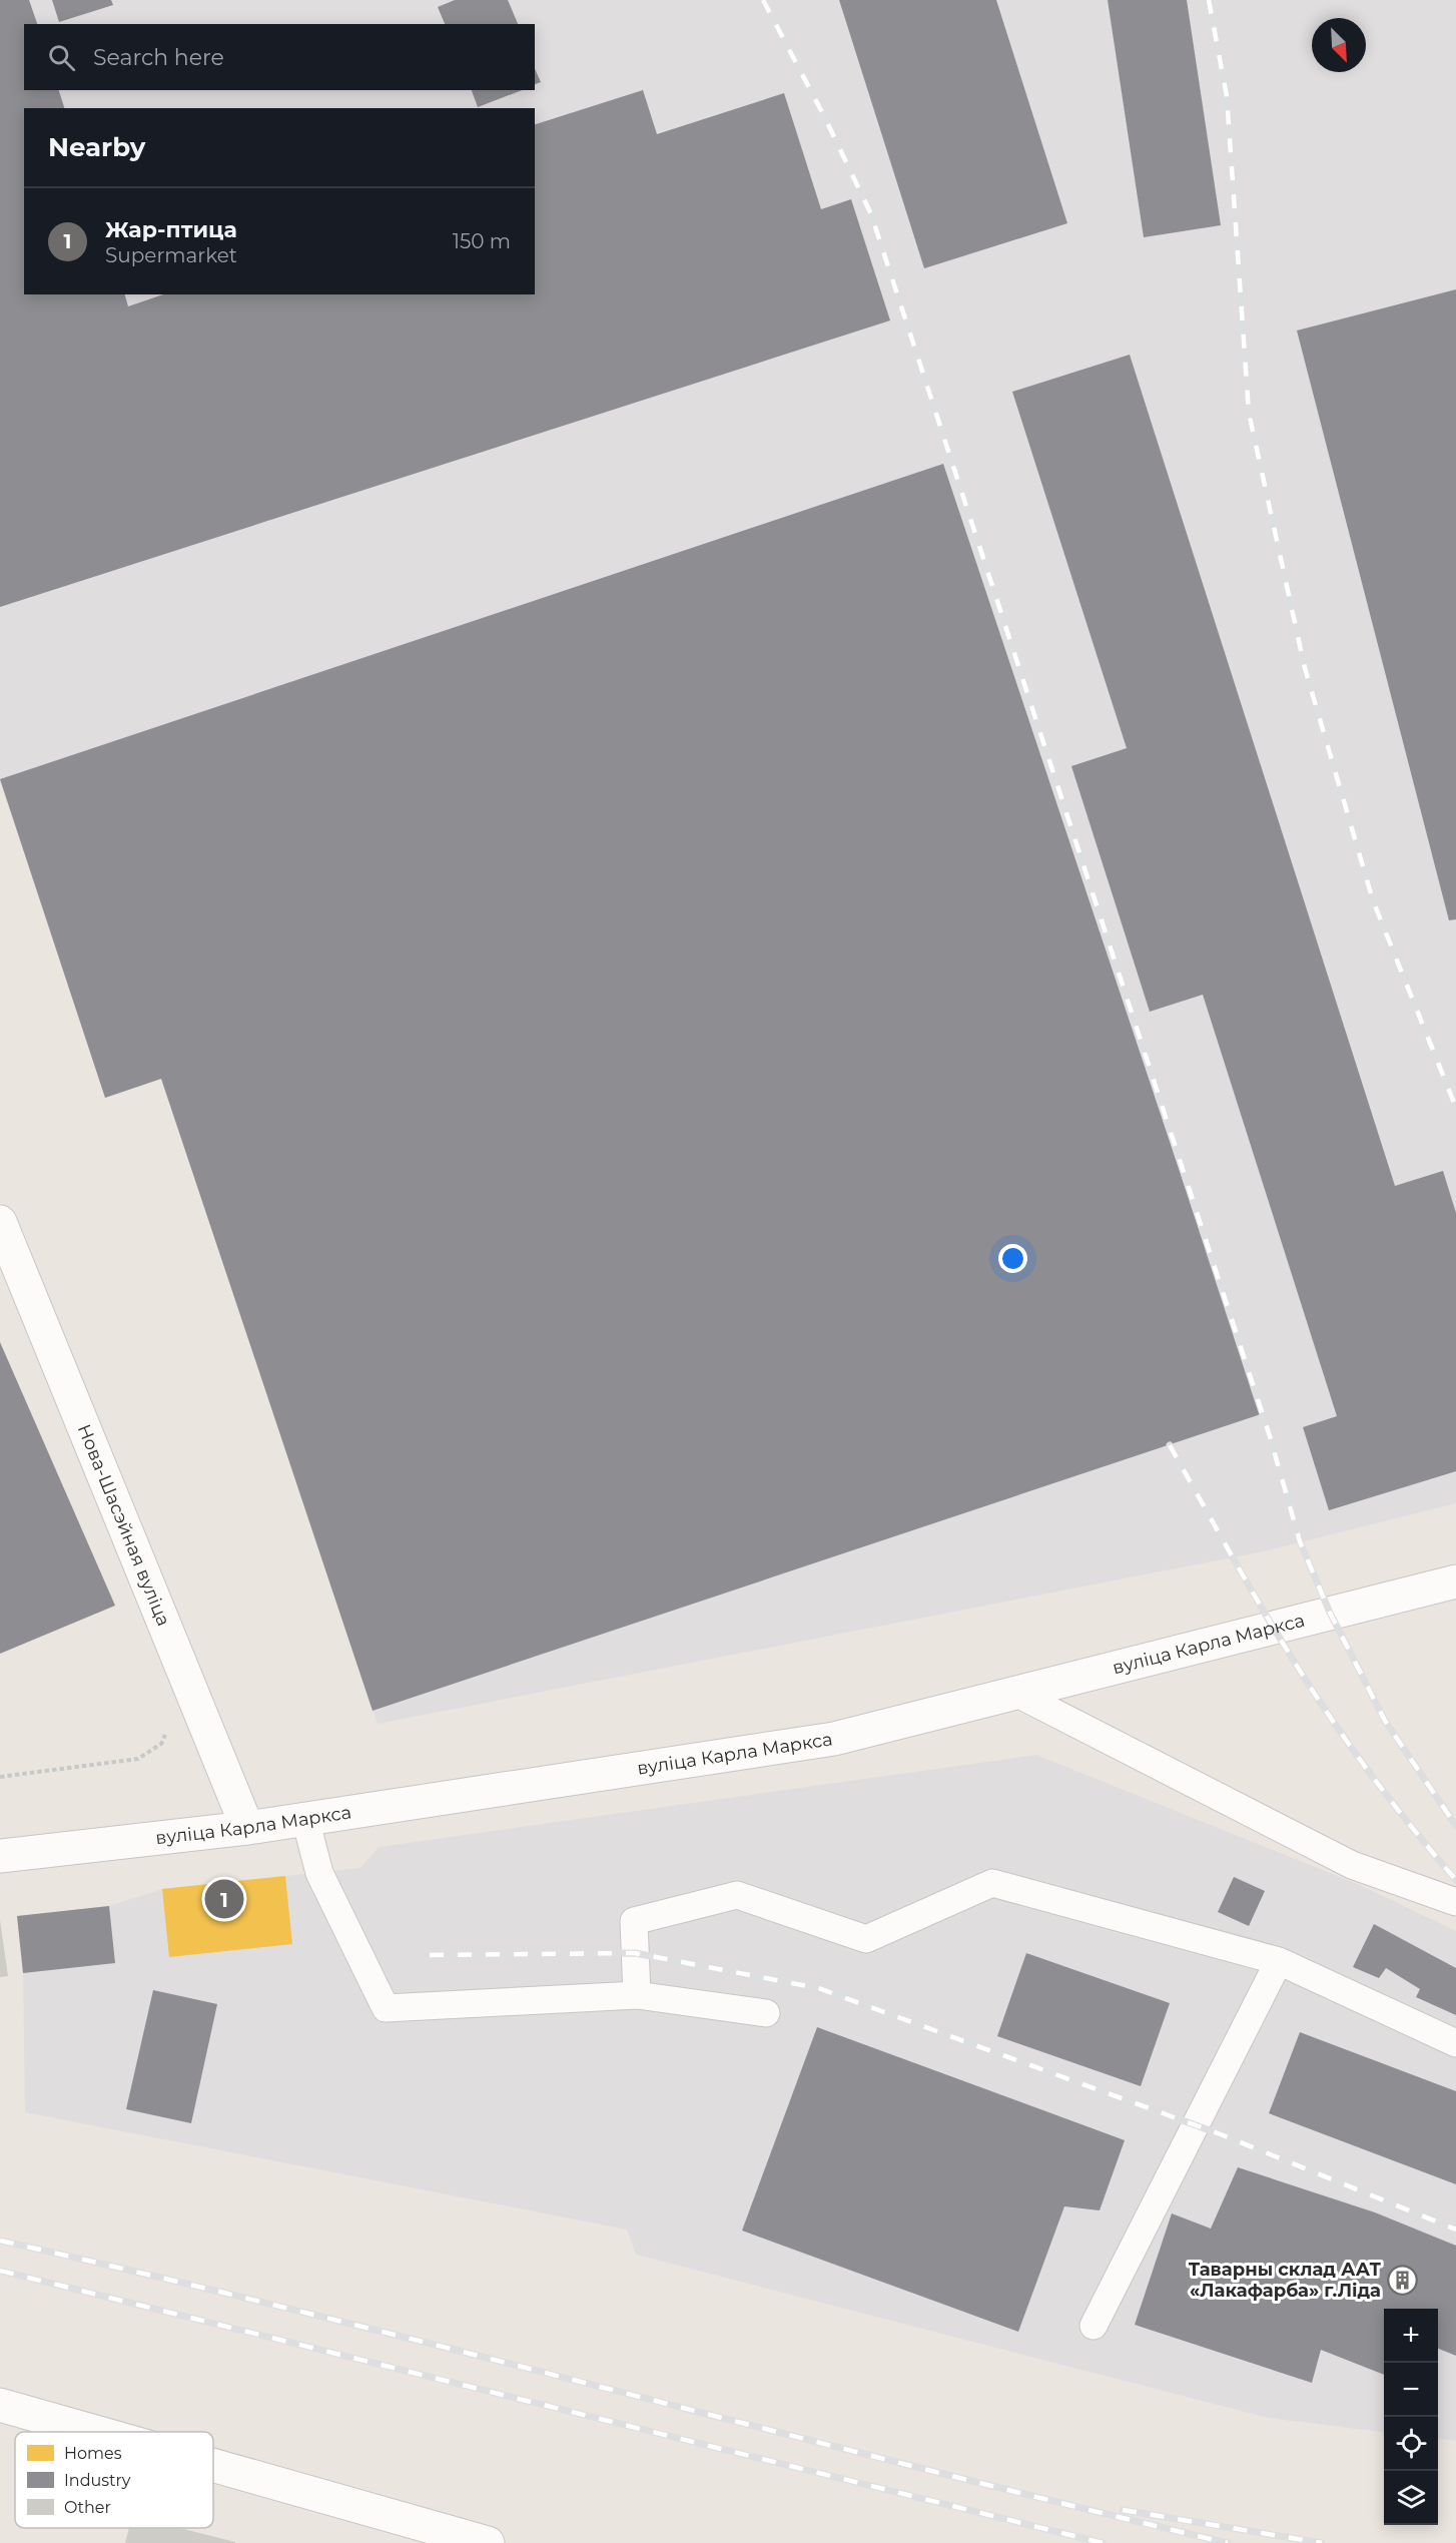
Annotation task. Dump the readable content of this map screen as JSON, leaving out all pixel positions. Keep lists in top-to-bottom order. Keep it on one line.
{"streets":{"main road":["Нова-Шасэйная вуліца","вуліца Карла Маркса"]},"crossings":[["Нова-Шасэйная вуліца","вуліца Карла Маркса"]],"places":{"building":["Таварны склад ААТ «Лакафарба» г.Ліда"]},"legend":["Homes","Industry","Other"],"north":"bottom right","page":{"search":"Search here","heading":"Nearby","list":[{"mark":"1","name":"Жар-птица","note":"Supermarket","value":"150 m"}],"pins":"1","map_buttons":["+","−"]}}
